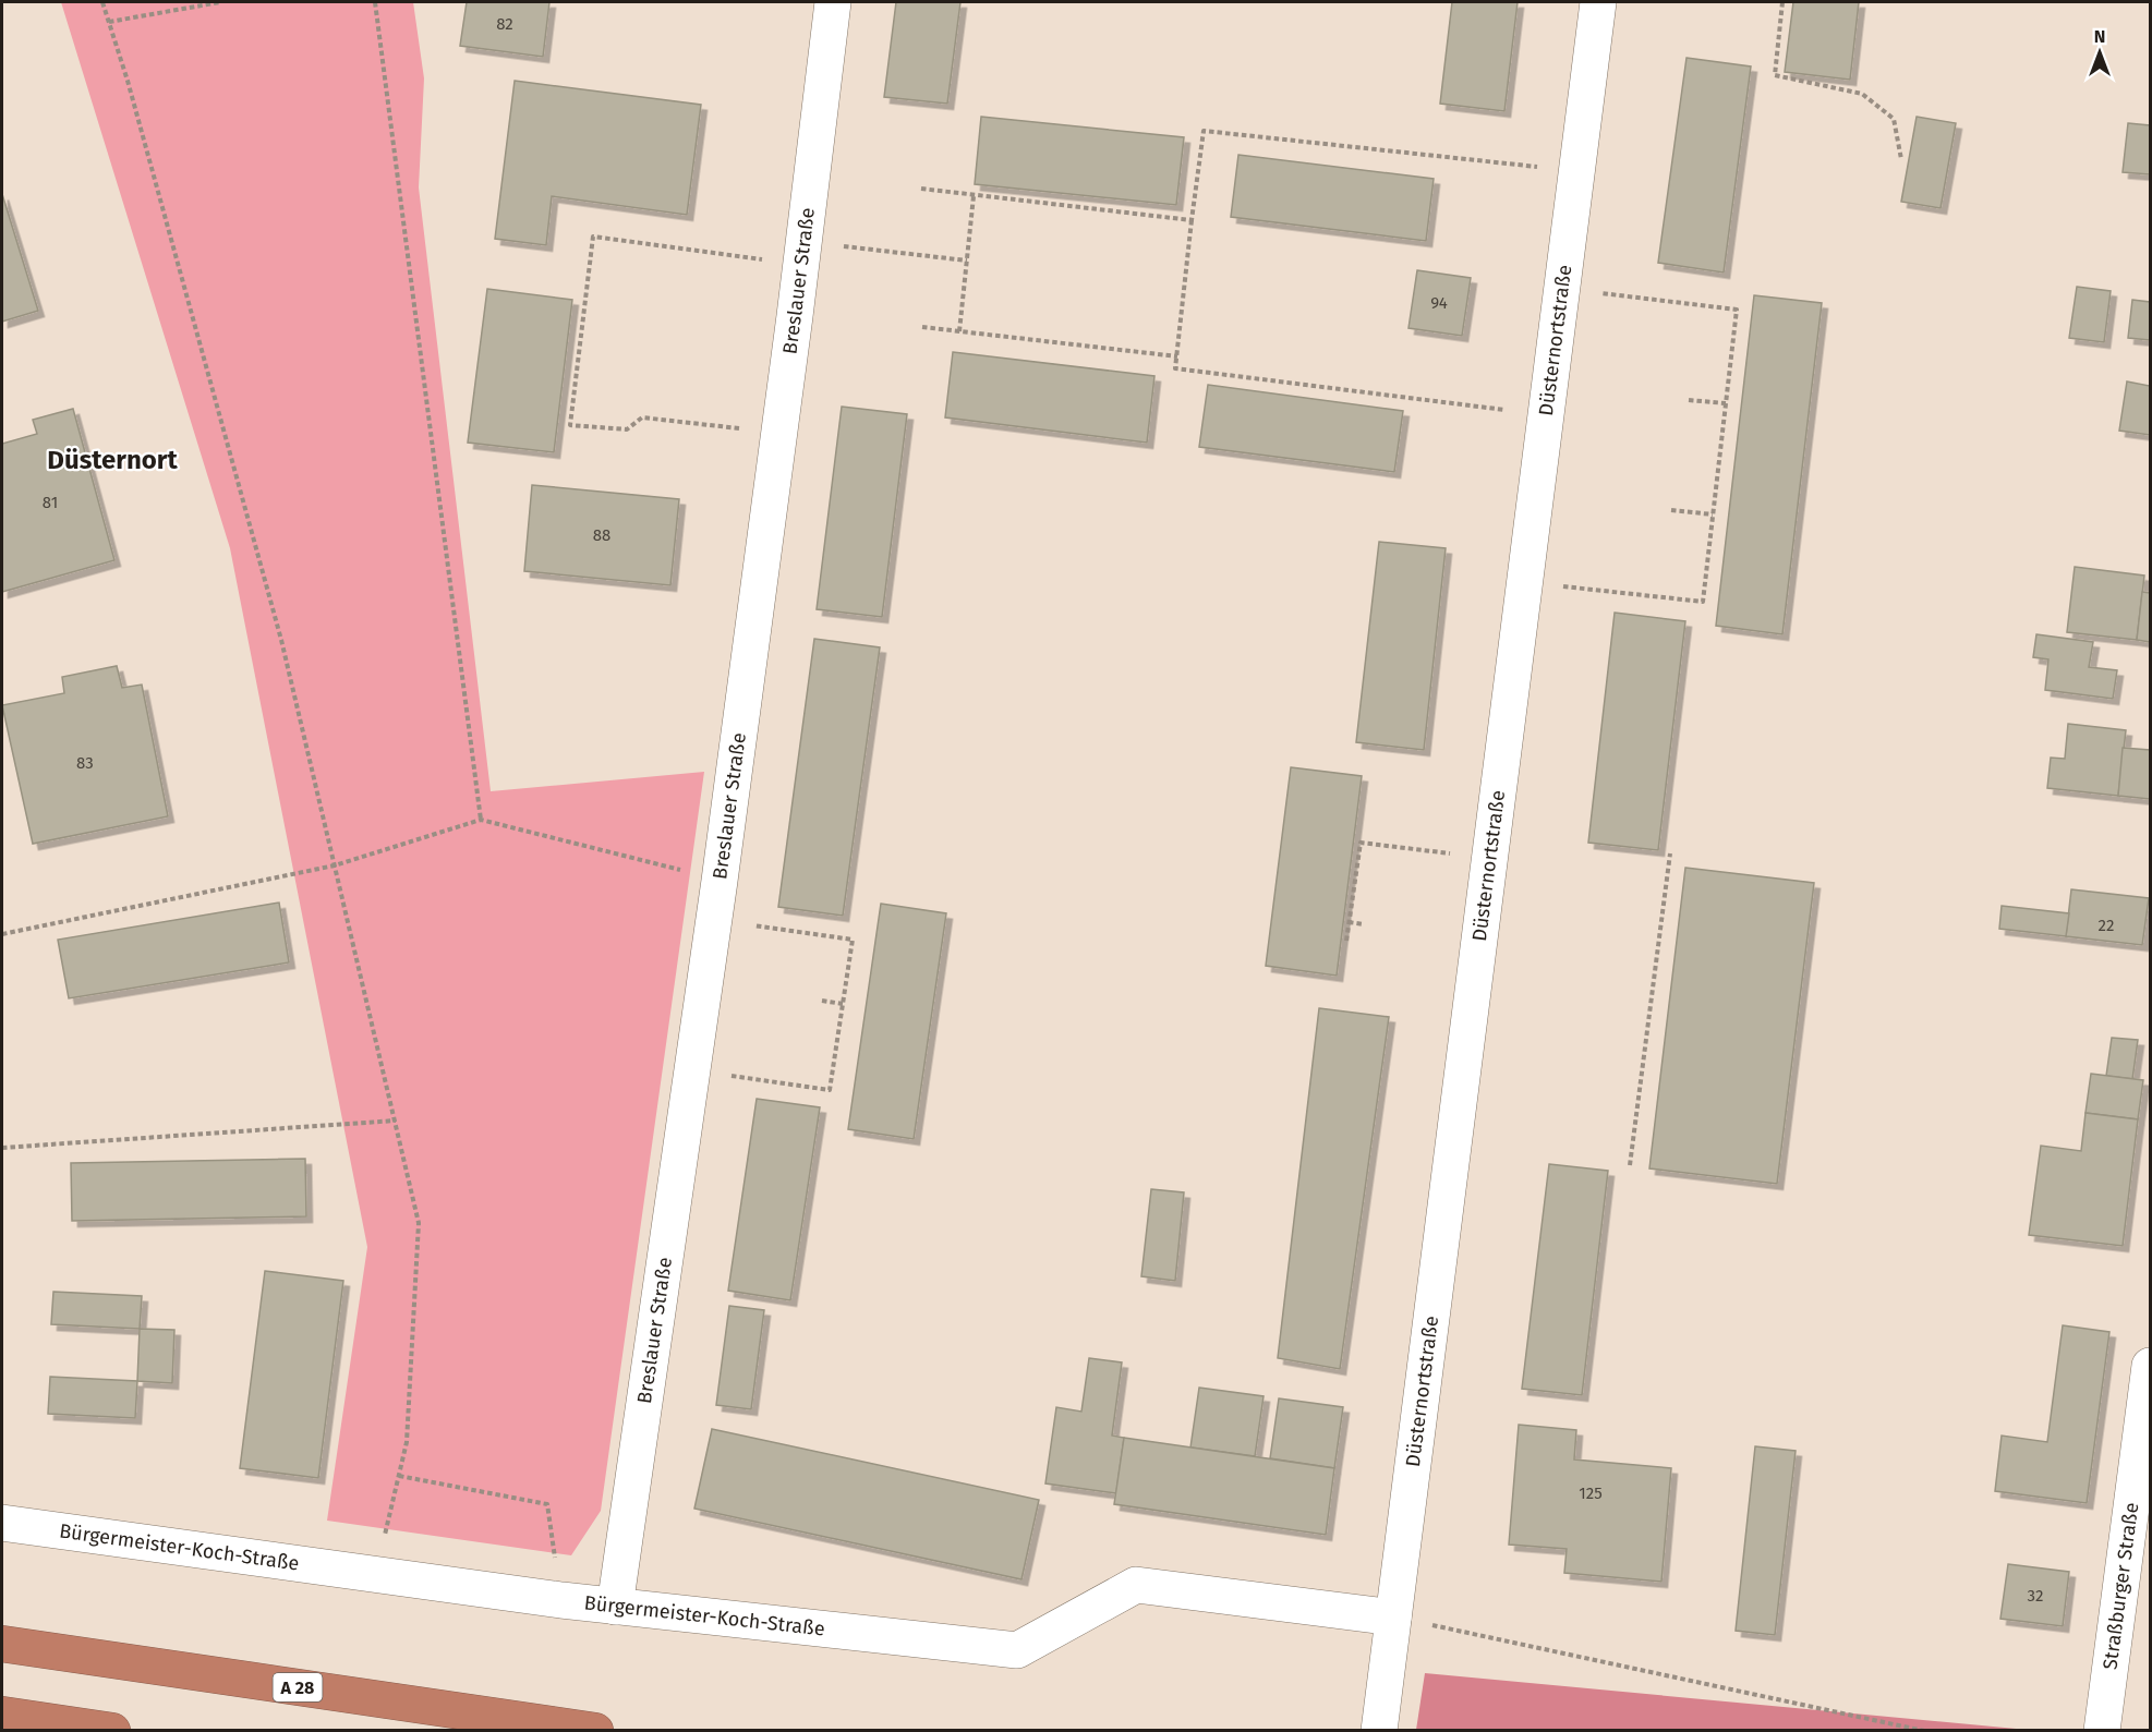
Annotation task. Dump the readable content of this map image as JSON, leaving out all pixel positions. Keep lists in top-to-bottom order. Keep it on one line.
{"streets":{"highway":["A 28"],"street":["Breslauer Straße","Düsternortstraße","Bürgermeister-Koch-Straße","Straßburger Straße"]},"crossings":[["Breslauer Straße","Bürgermeister-Koch-Straße"],["Düsternortstraße","Bürgermeister-Koch-Straße"]],"districts":["Düsternort"],"house_numbers":["82","94","81","88","83","22","125","32"],"north":"top"}
